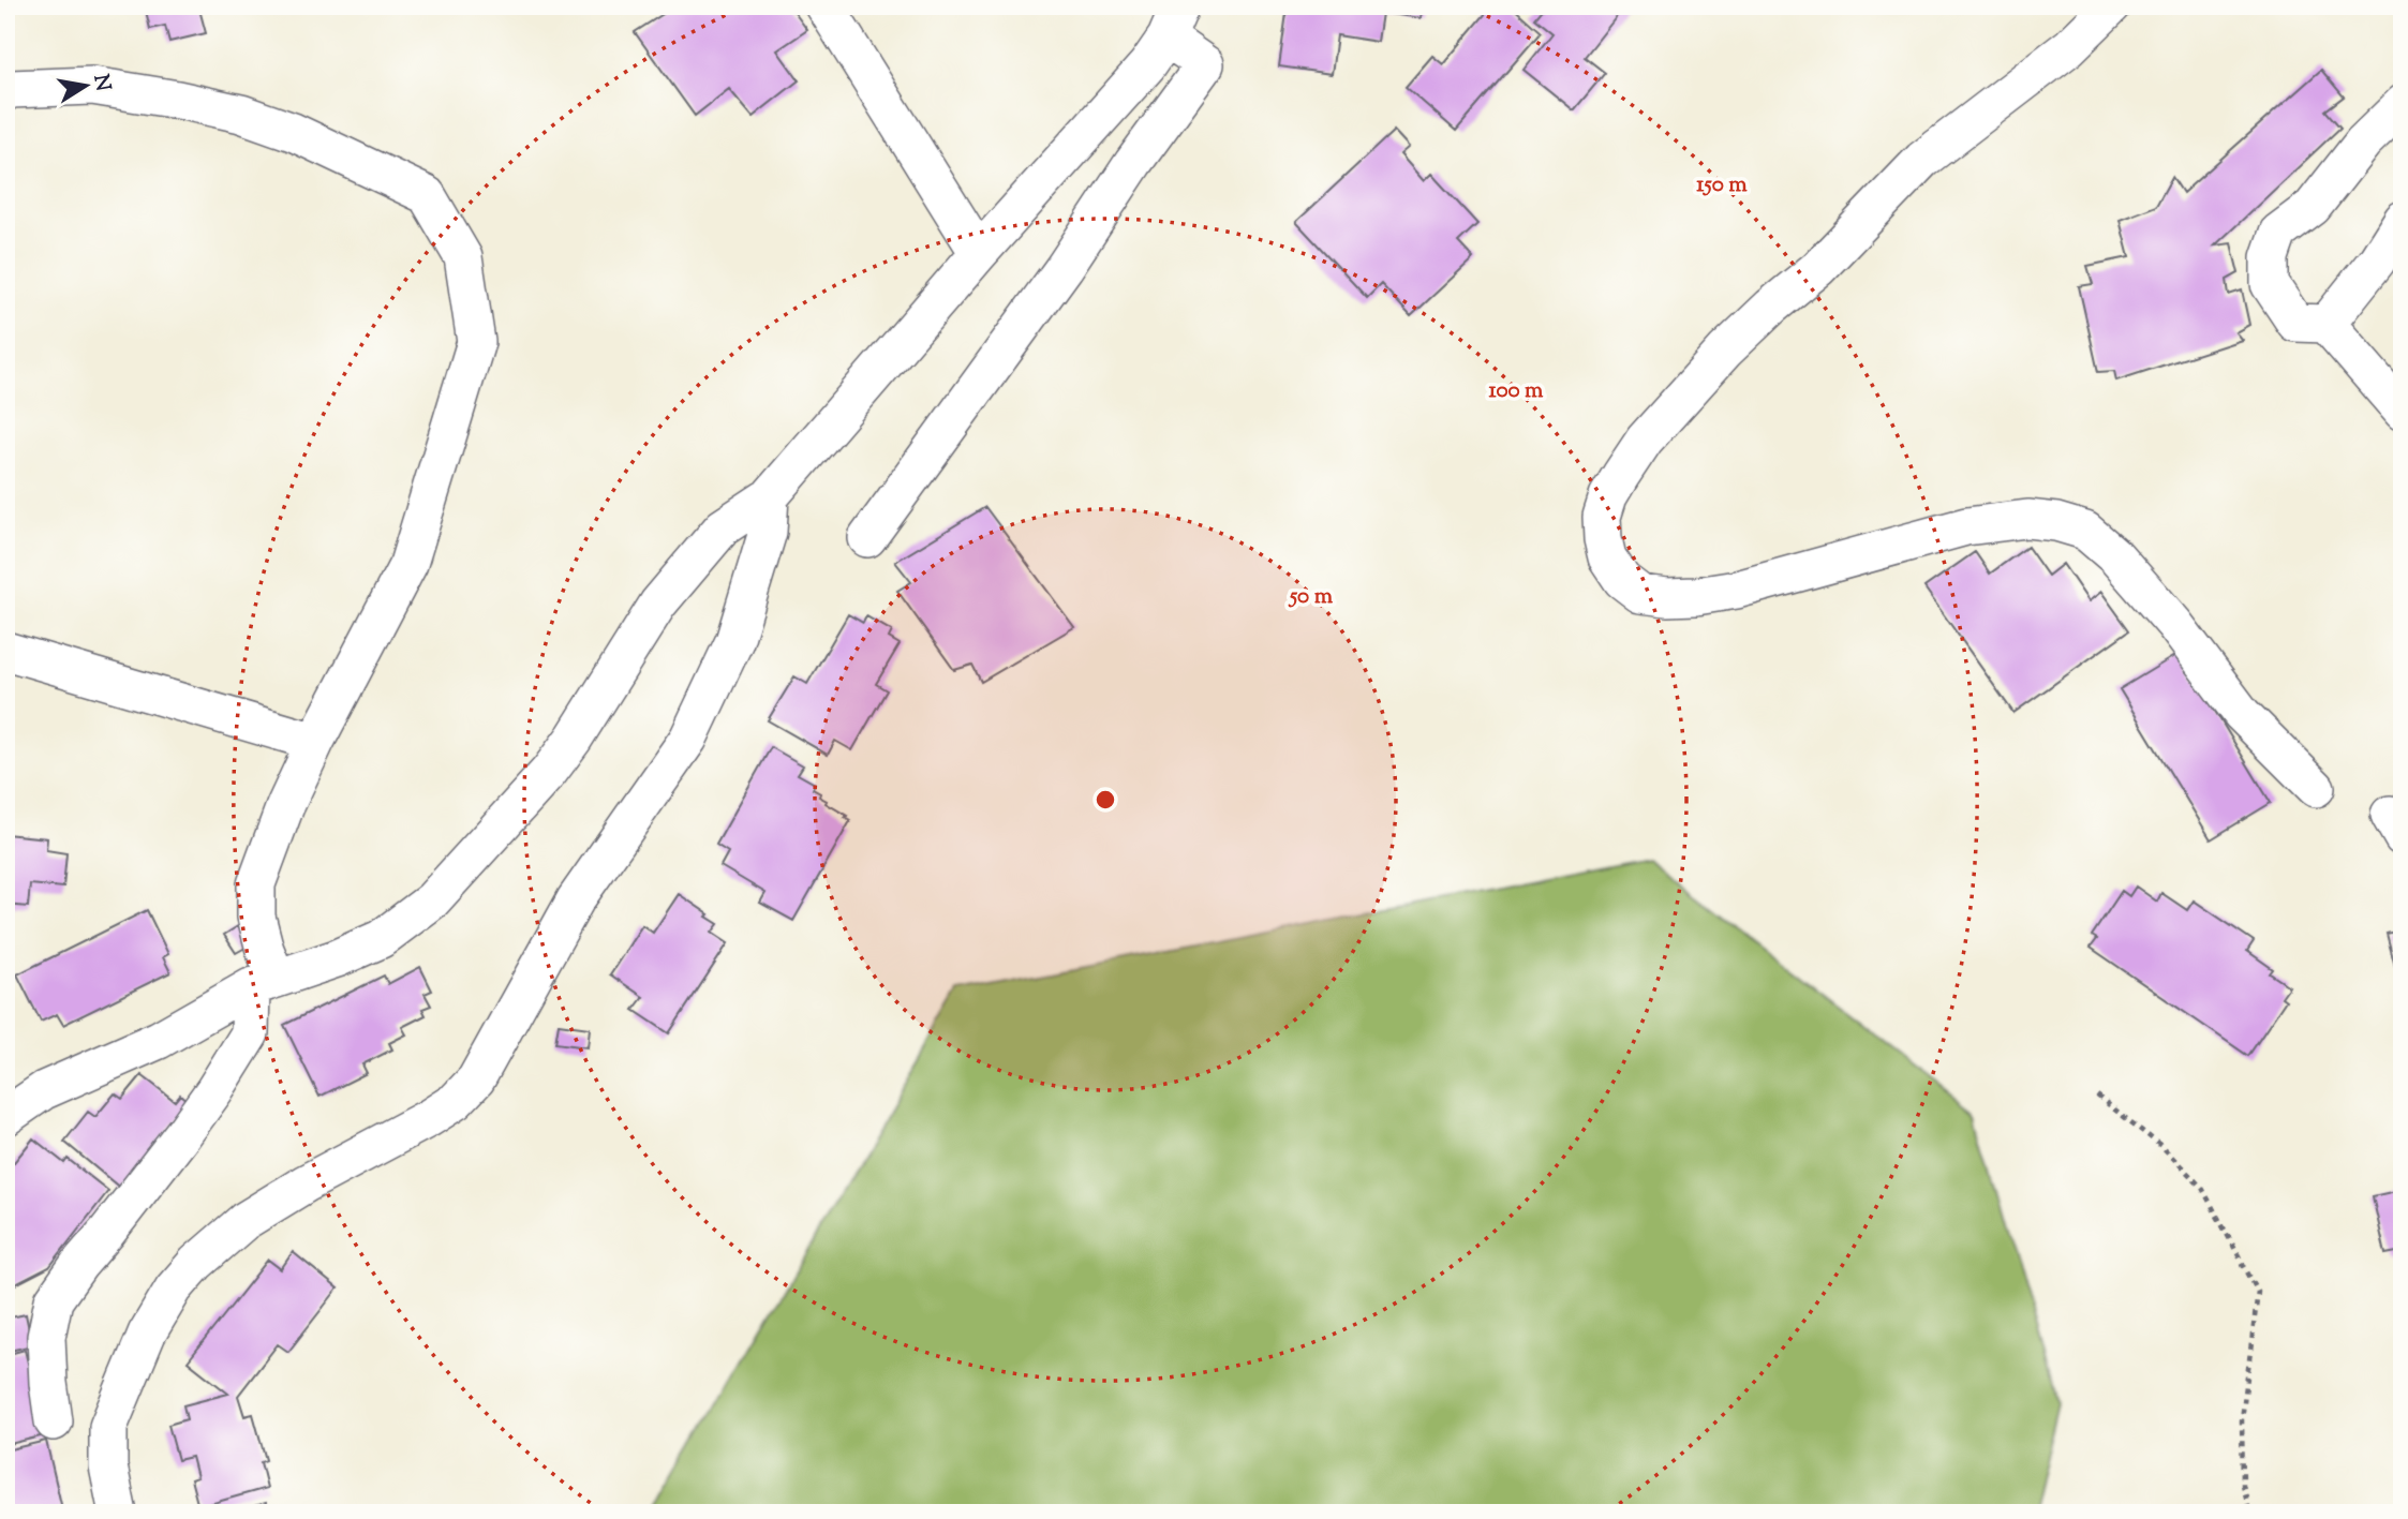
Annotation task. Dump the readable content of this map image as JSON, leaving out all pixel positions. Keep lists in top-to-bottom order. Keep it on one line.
{"north":"right","rings":["150 m","100 m","50 m"]}
